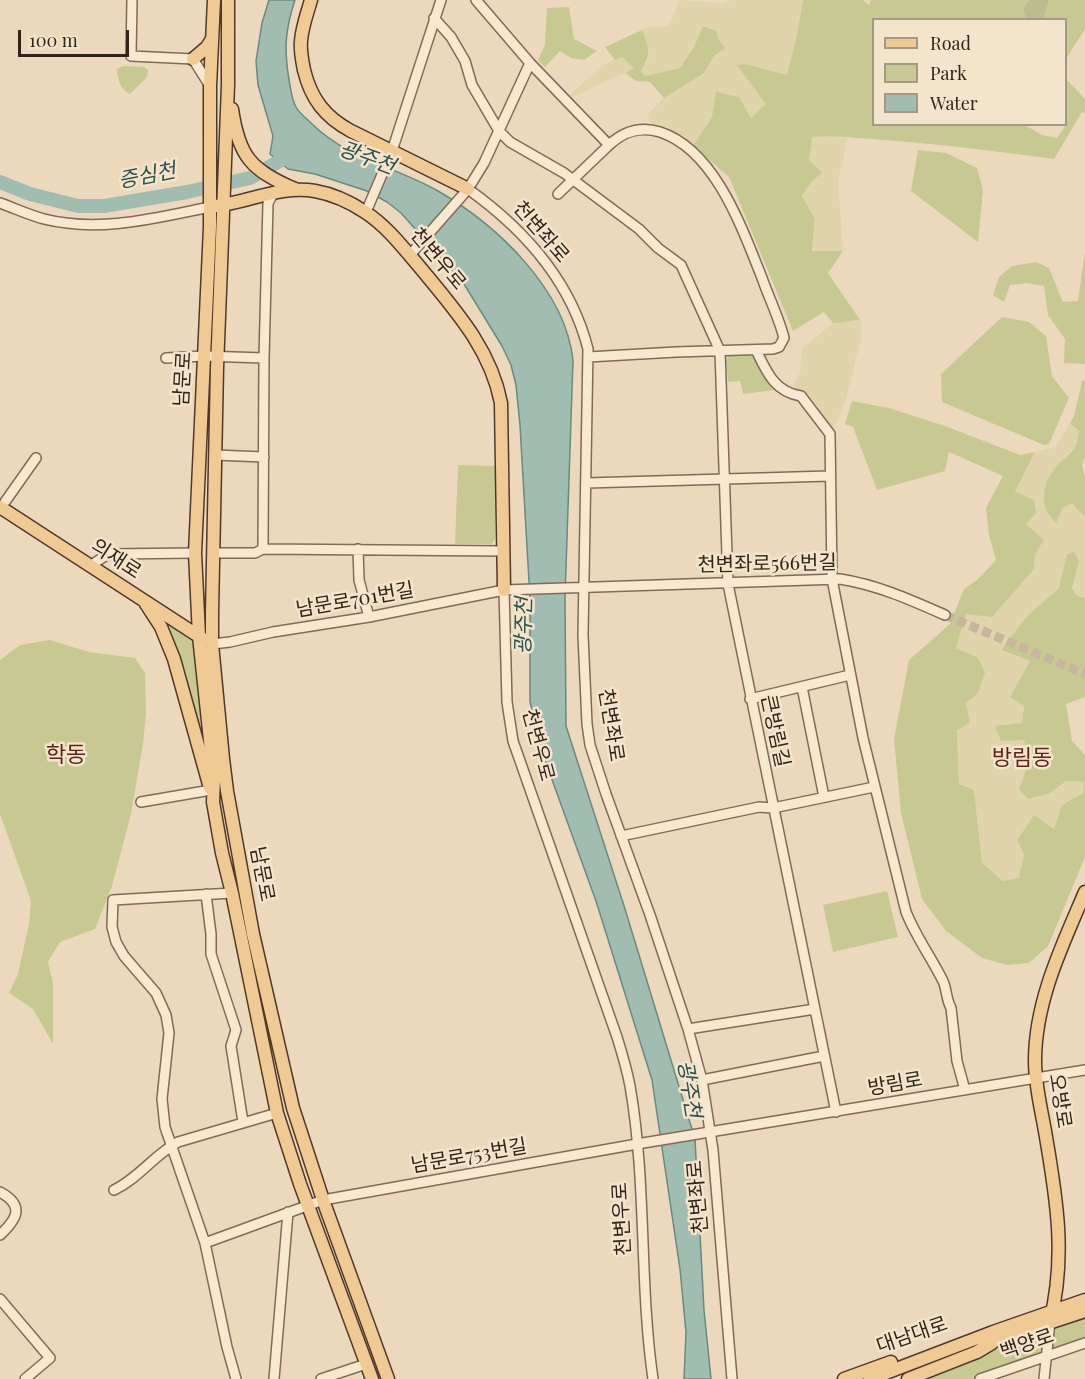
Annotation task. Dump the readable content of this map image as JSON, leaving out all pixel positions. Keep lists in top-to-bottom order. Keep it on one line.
{"streets":{"main road":["천변좌로","천변우로","남문로","의재로","오방로","대남대로"],"street":["천변좌로566번길","남문로701번길","큰방림길","방림로","남문로753번길","백양로"]},"crossings":[["천변좌로","천변좌로566번길"],["천변좌로","방림로"],["천변좌로","남문로753번길"],["천변우로","남문로"],["천변우로","천변좌로566번길"],["천변우로","남문로701번길"],["천변우로","남문로753번길"],["남문로","의재로"],["남문로","남문로701번길"],["남문로","남문로753번길"],["의재로","남문로701번길"],["천변좌로566번길","남문로701번길"],["천변좌로566번길","큰방림길"],["큰방림길","방림로"],["방림로","오방로"],["방림로","남문로753번길"],["오방로","대남대로"]],"districts":["학동","방림동"],"water":["광주천","증심천"],"legend":["Road","Park","Water"],"scale_bar":"100 m"}
